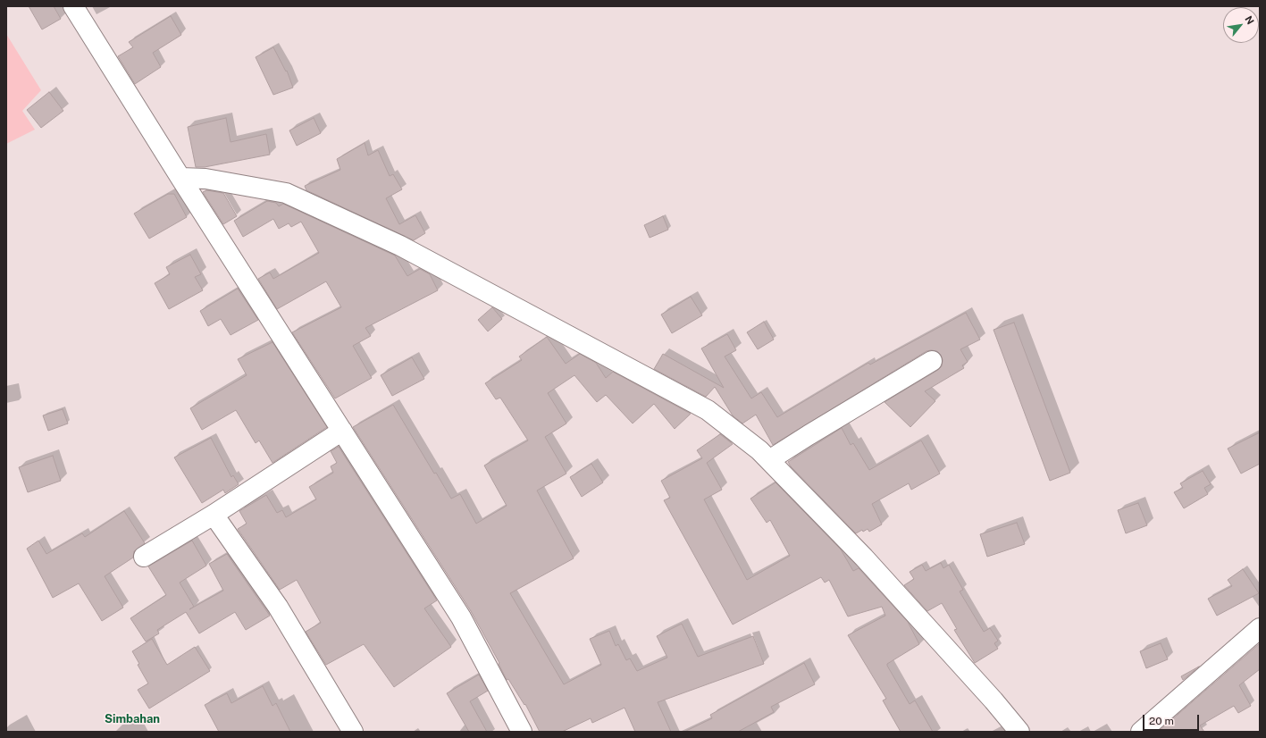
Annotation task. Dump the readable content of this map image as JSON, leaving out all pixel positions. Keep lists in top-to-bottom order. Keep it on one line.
{"districts":["Simbahan"],"scale_bar":"20 m","north":"top right"}
